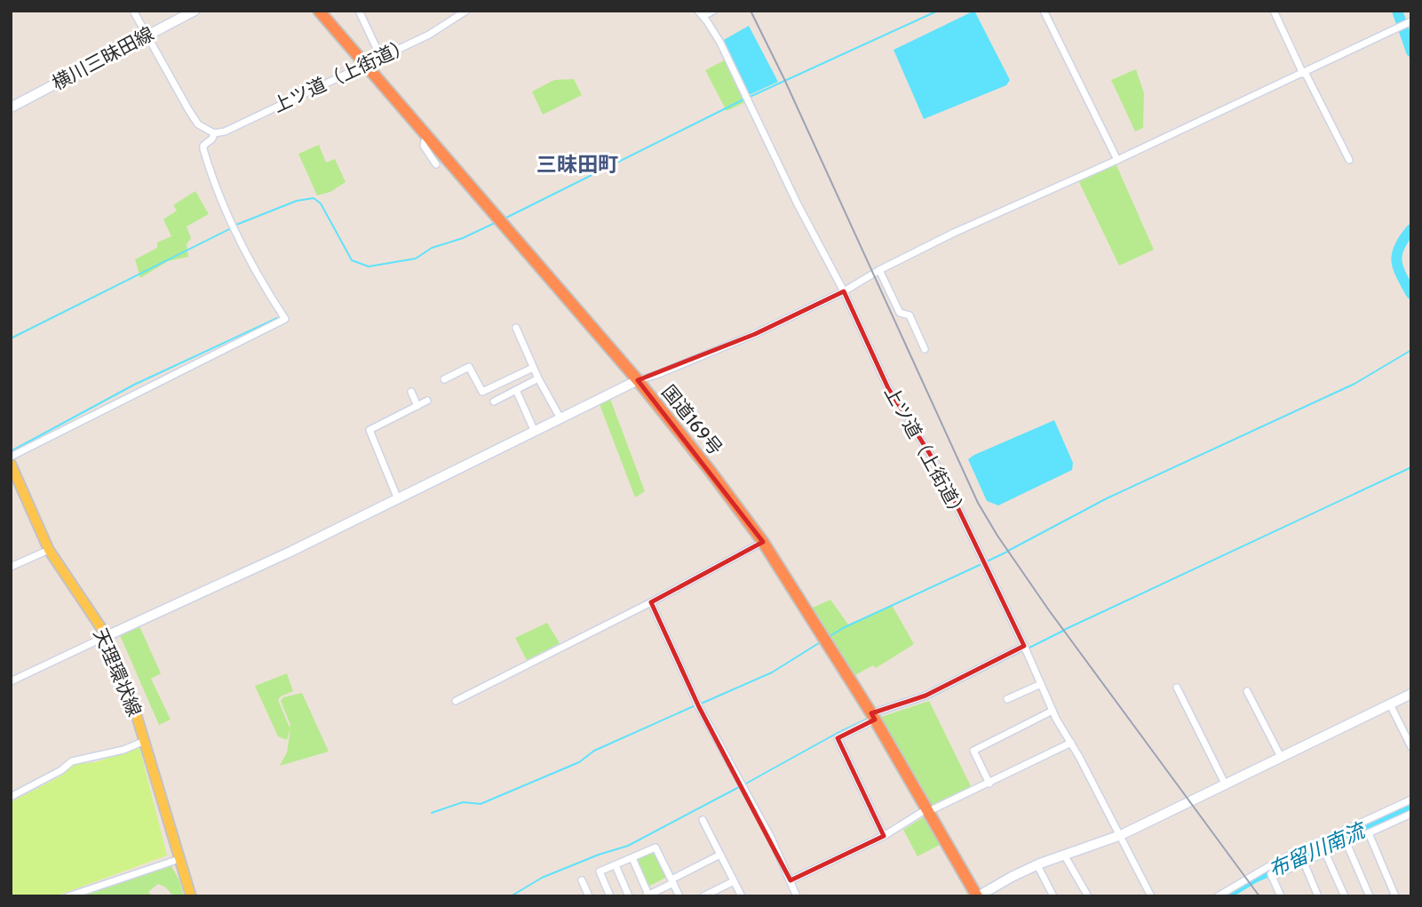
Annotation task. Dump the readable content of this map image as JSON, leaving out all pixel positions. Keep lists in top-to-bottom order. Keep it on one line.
{"streets":{"highway":["国道169号"],"main road":["天理環状線"],"street":["横川三昧田線","上ツ道（上街道）"]},"crossings":[["上ツ道（上街道）","国道169号"]],"districts":["三昧田町"],"water":["布留川南流"]}
